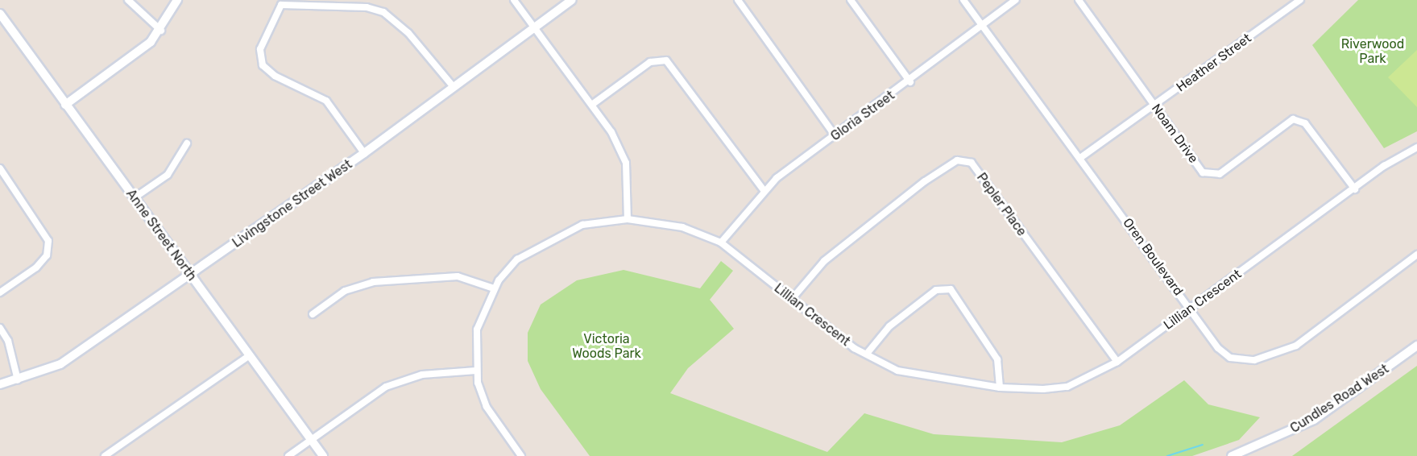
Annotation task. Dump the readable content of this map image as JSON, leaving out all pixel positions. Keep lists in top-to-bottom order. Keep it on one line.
{"streets":{"street":["Heather Street","Gloria Street","Noam Drive","Livingstone Street West","Pepler Place","Anne Street North","Oren Boulevard","Lillian Crescent","Cundles Road West"]},"crossings":[["Heather Street","Noam Drive"],["Heather Street","Oren Boulevard"],["Gloria Street","Oren Boulevard"],["Gloria Street","Lillian Crescent"],["Noam Drive","Lillian Crescent"],["Livingstone Street West","Anne Street North"],["Pepler Place","Lillian Crescent"],["Oren Boulevard","Lillian Crescent"]],"parks":["Riverwood Park","Victoria Woods Park"]}
